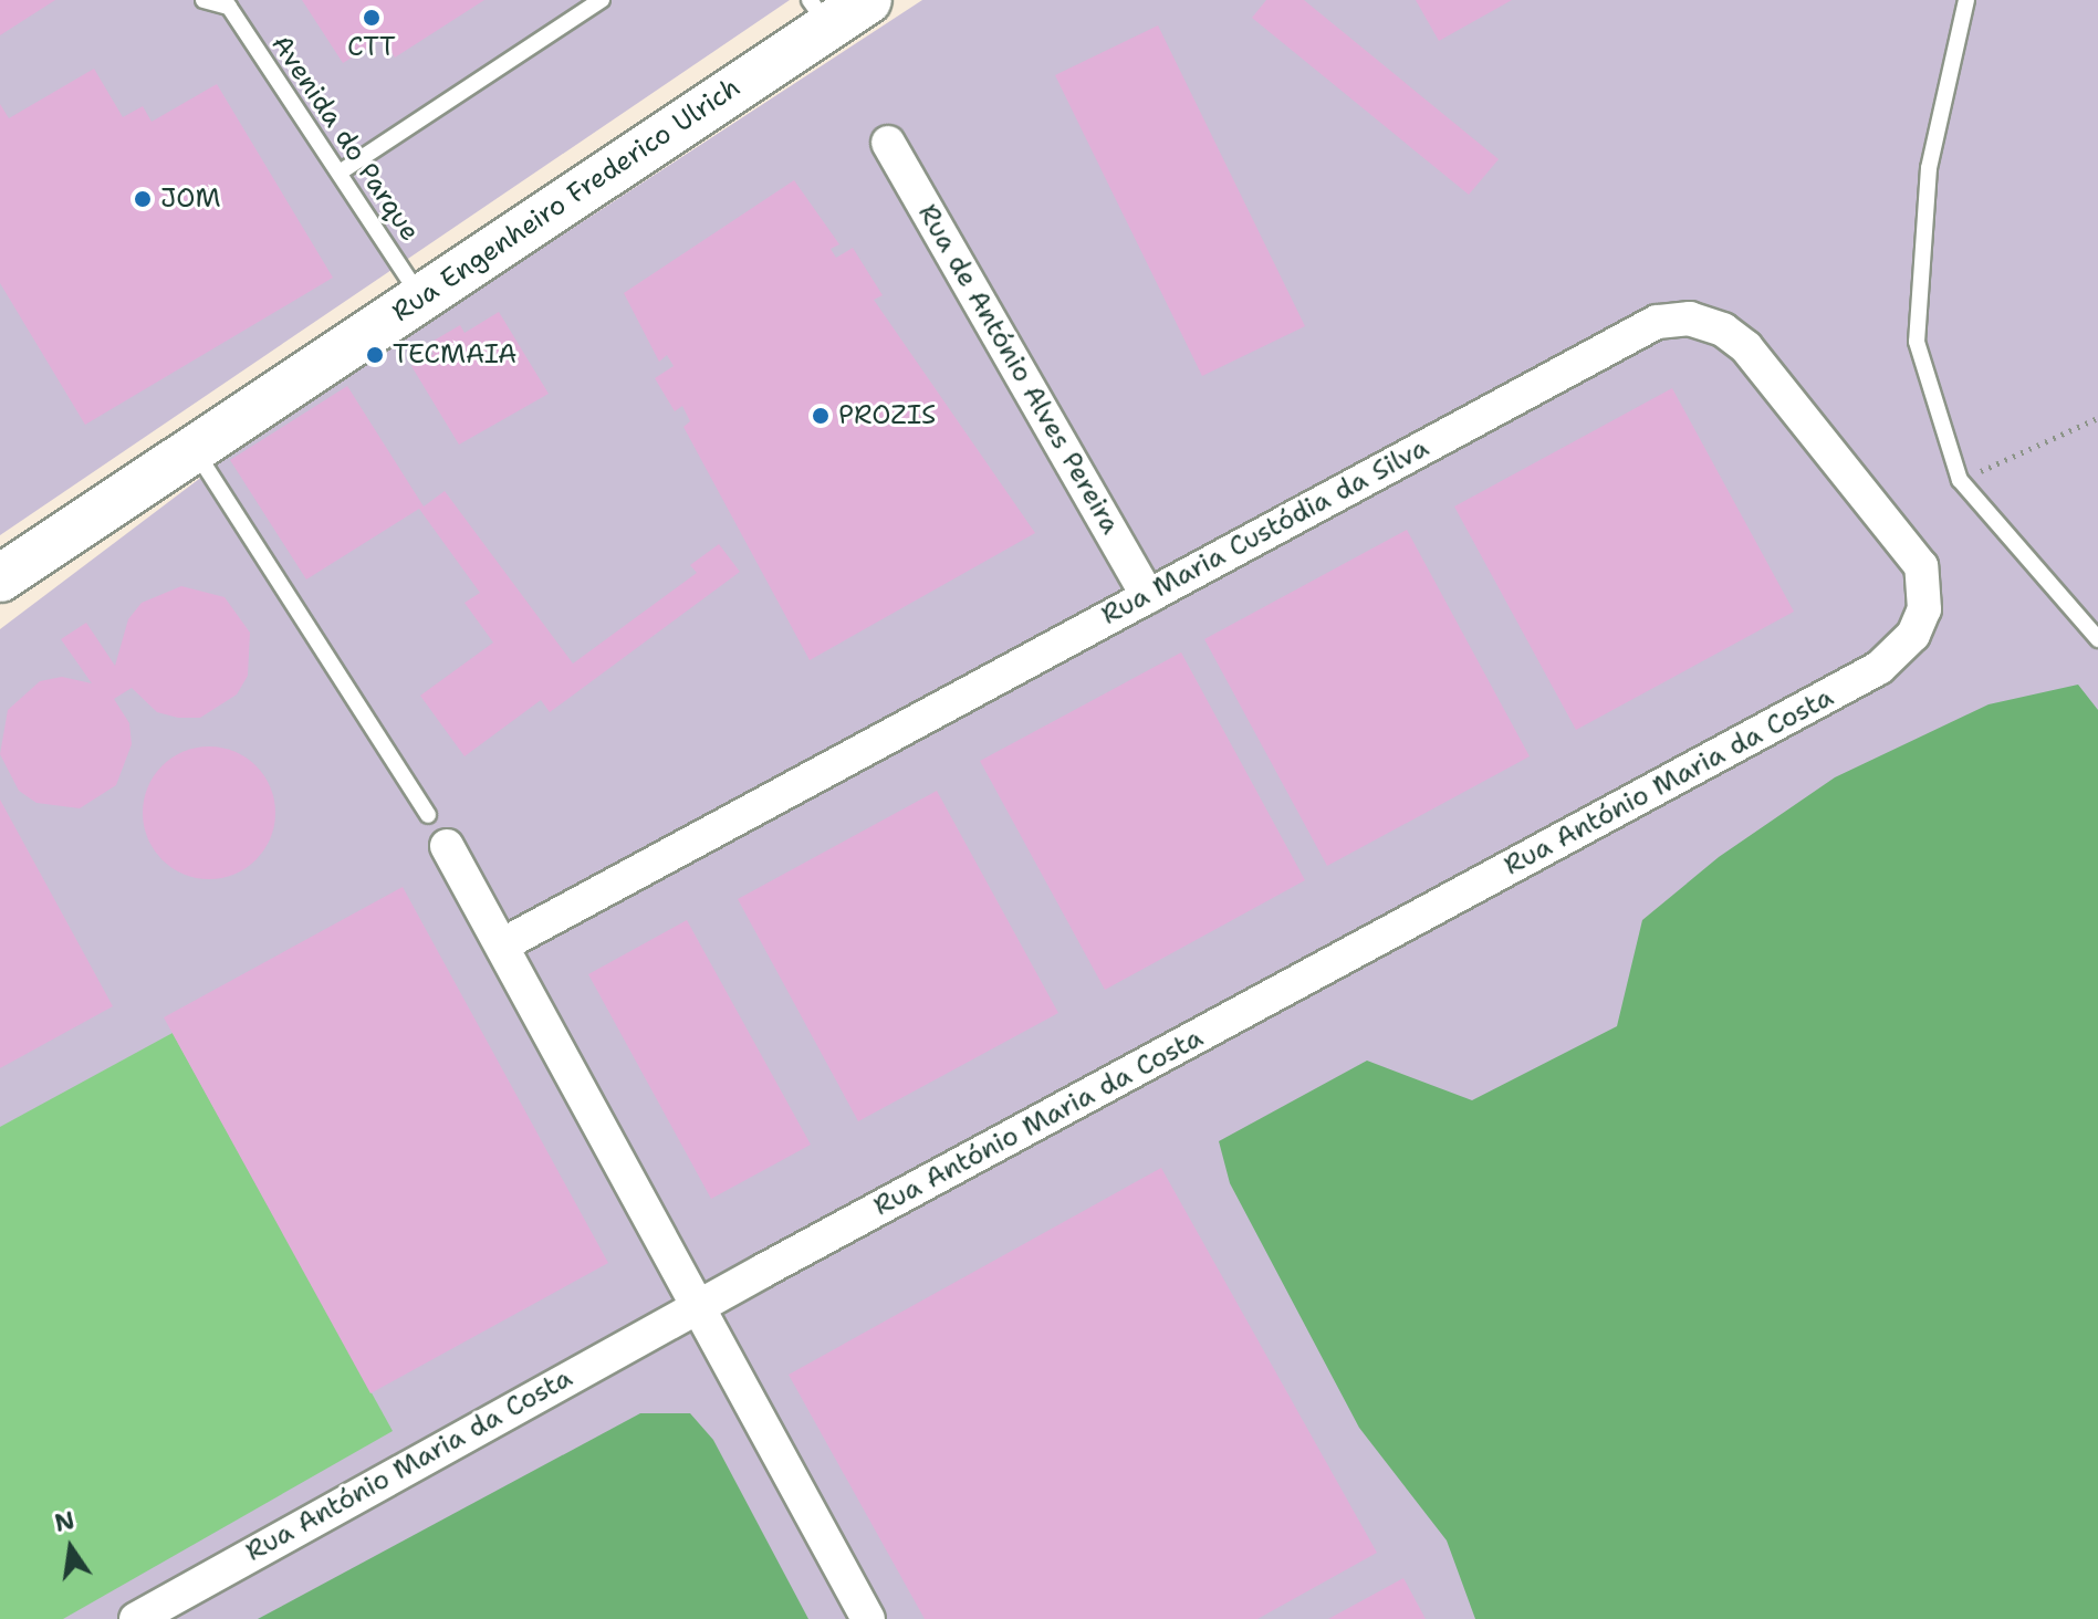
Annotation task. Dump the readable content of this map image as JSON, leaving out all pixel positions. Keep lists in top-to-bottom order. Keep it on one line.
{"streets":{"main road":["Rua Engenheiro Frederico Ulrich"],"street":["Rua de António Alves Pereira","Rua Maria Custódia da Silva","Rua António Maria da Costa"],"lane":["Avenida do Parque"]},"crossings":[["Avenida do Parque","Rua Engenheiro Frederico Ulrich"],["Rua de António Alves Pereira","Rua Maria Custódia da Silva"],["Rua Maria Custódia da Silva","Rua António Maria da Costa"]],"places":["CTT","JOM","TECMAIA","PROZIS"],"north":"top"}
